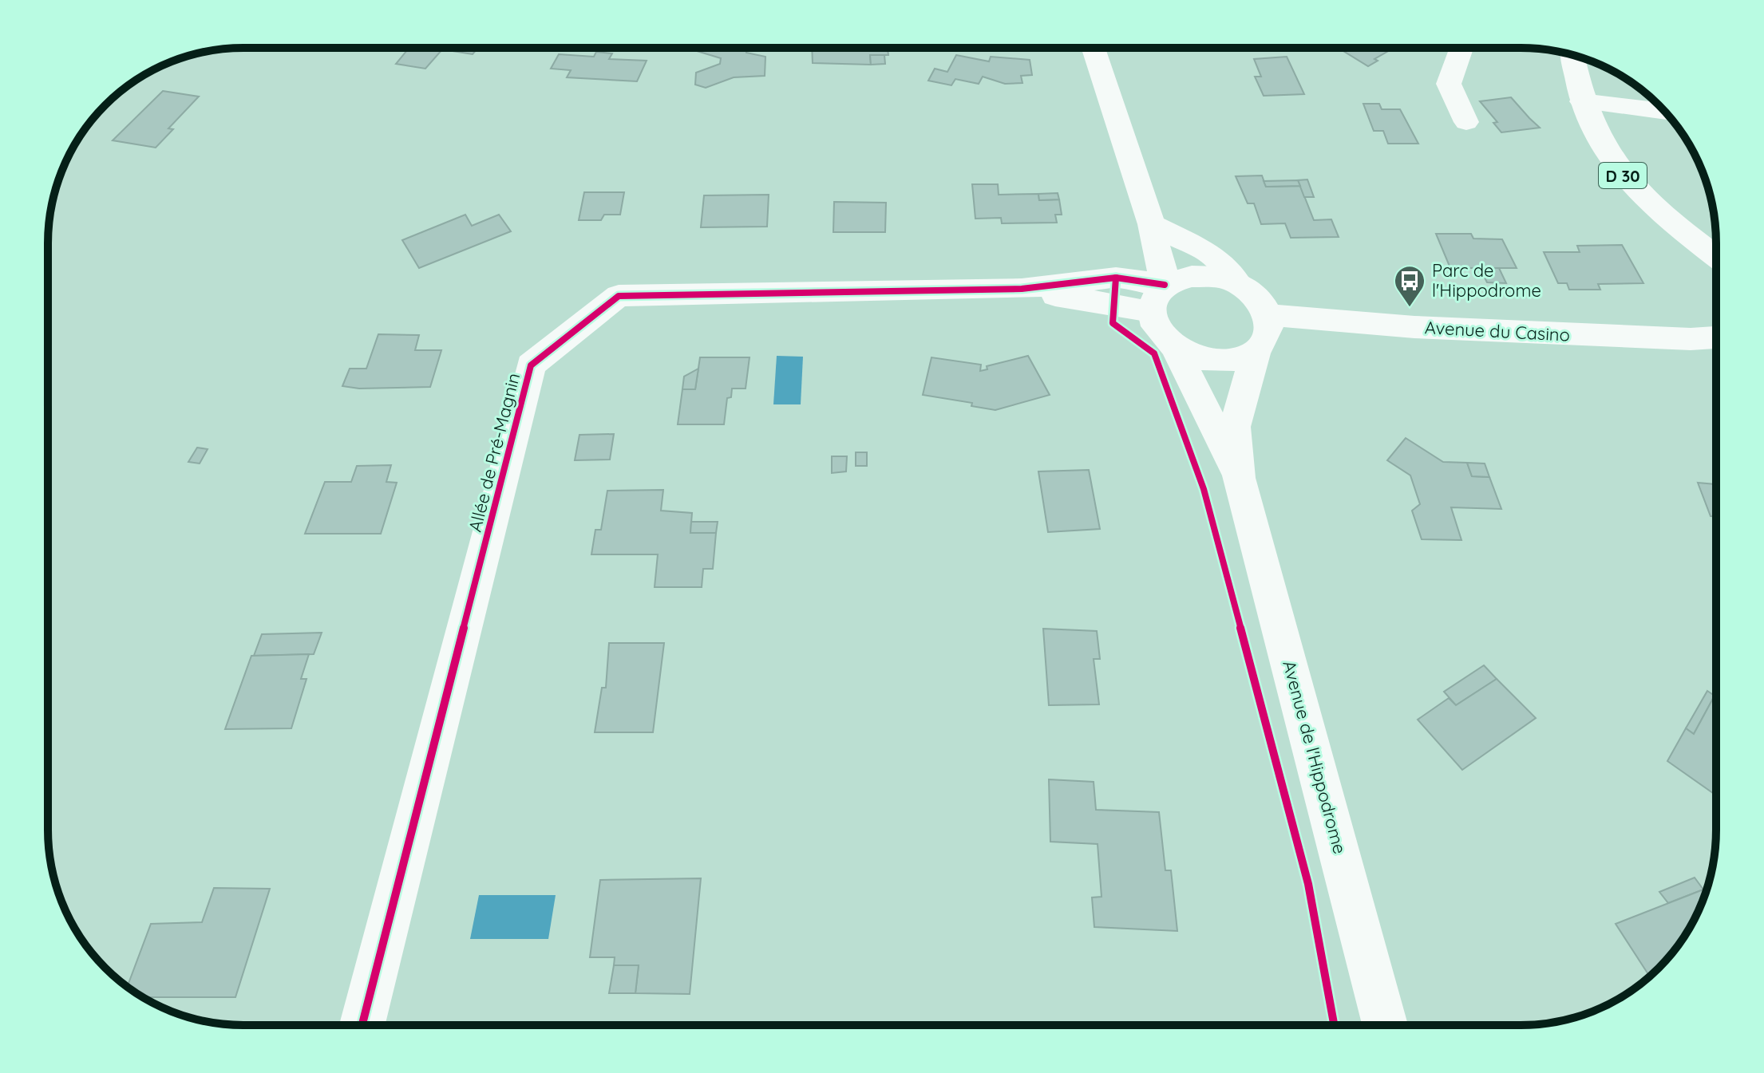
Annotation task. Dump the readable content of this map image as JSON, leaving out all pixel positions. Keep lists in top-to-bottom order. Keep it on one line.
{"streets":{"street":["D 30","Avenue du Casino","Allée de Pré-Magnin","Avenue de l'Hippodrome"]},"crossings":[["Avenue du Casino","Allée de Pré-Magnin"],["Avenue du Casino","Avenue de l'Hippodrome"],["Allée de Pré-Magnin","Avenue de l'Hippodrome"]],"places":{"bus stop":["Parc de l'Hippodrome"]}}
